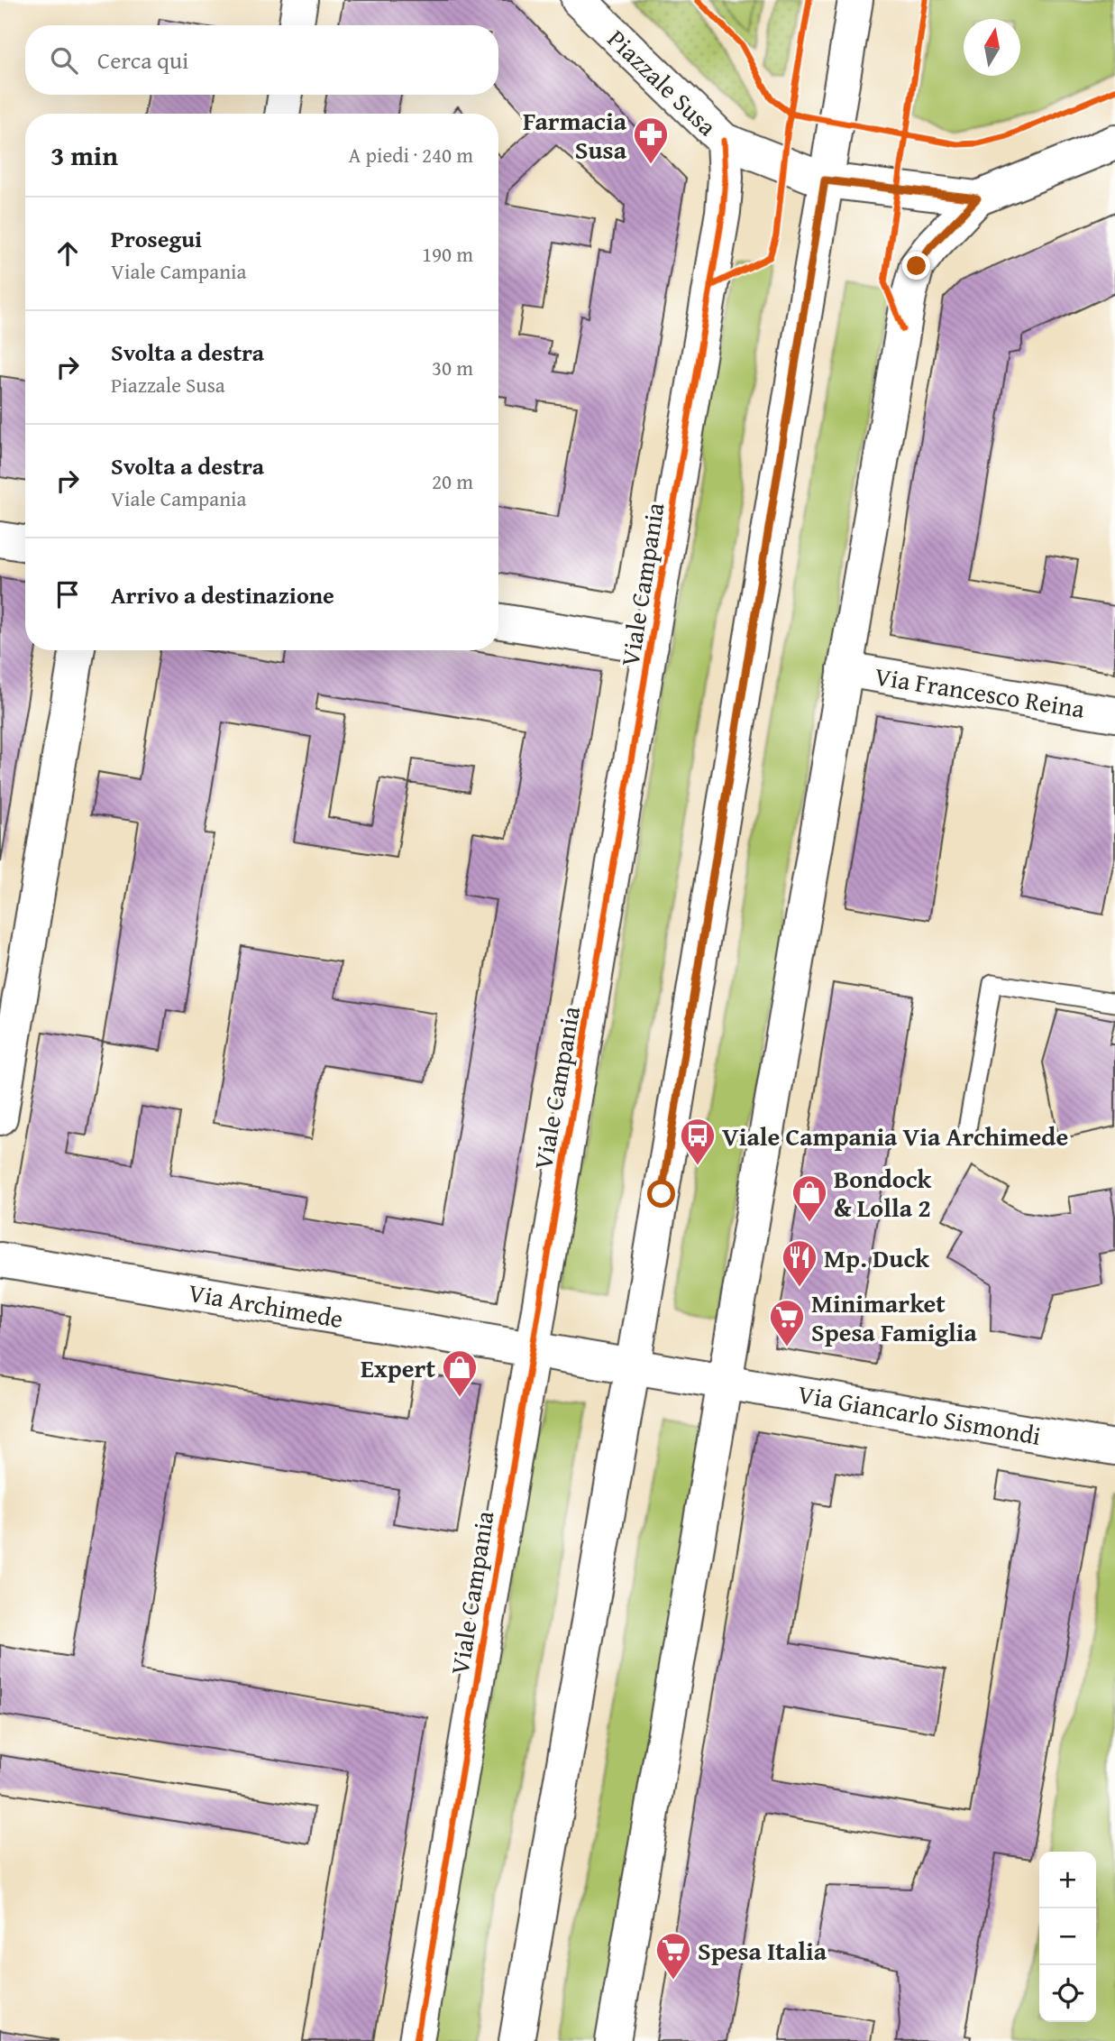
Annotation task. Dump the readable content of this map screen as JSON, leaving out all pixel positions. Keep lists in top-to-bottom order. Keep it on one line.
{"streets":{"street":["Piazzale Susa","Viale Campania","Via Francesco Reina","Via Archimede","Via Giancarlo Sismondi"]},"crossings":[["Piazzale Susa","Viale Campania"],["Viale Campania","Via Archimede"]],"places":{"pharmacy":["Farmacia Susa"],"bus stop":["Viale Campania Via Archimede"],"shop":["Bondock & Lolla 2","Expert"],"restaurant":["Mp. Duck"],"supermarket":["Minimarket Spesa Famiglia","Spesa Italia"]},"north":"top","page":{"search":"Cerca qui","heading":["3 min","A piedi · 240 m"],"list":[["Prosegui","Viale Campania","190 m"],["Svolta a destra","Piazzale Susa","30 m"],["Svolta a destra","Viale Campania","20 m"],"Arrivo a destinazione"],"map_buttons":["+","−"]}}
